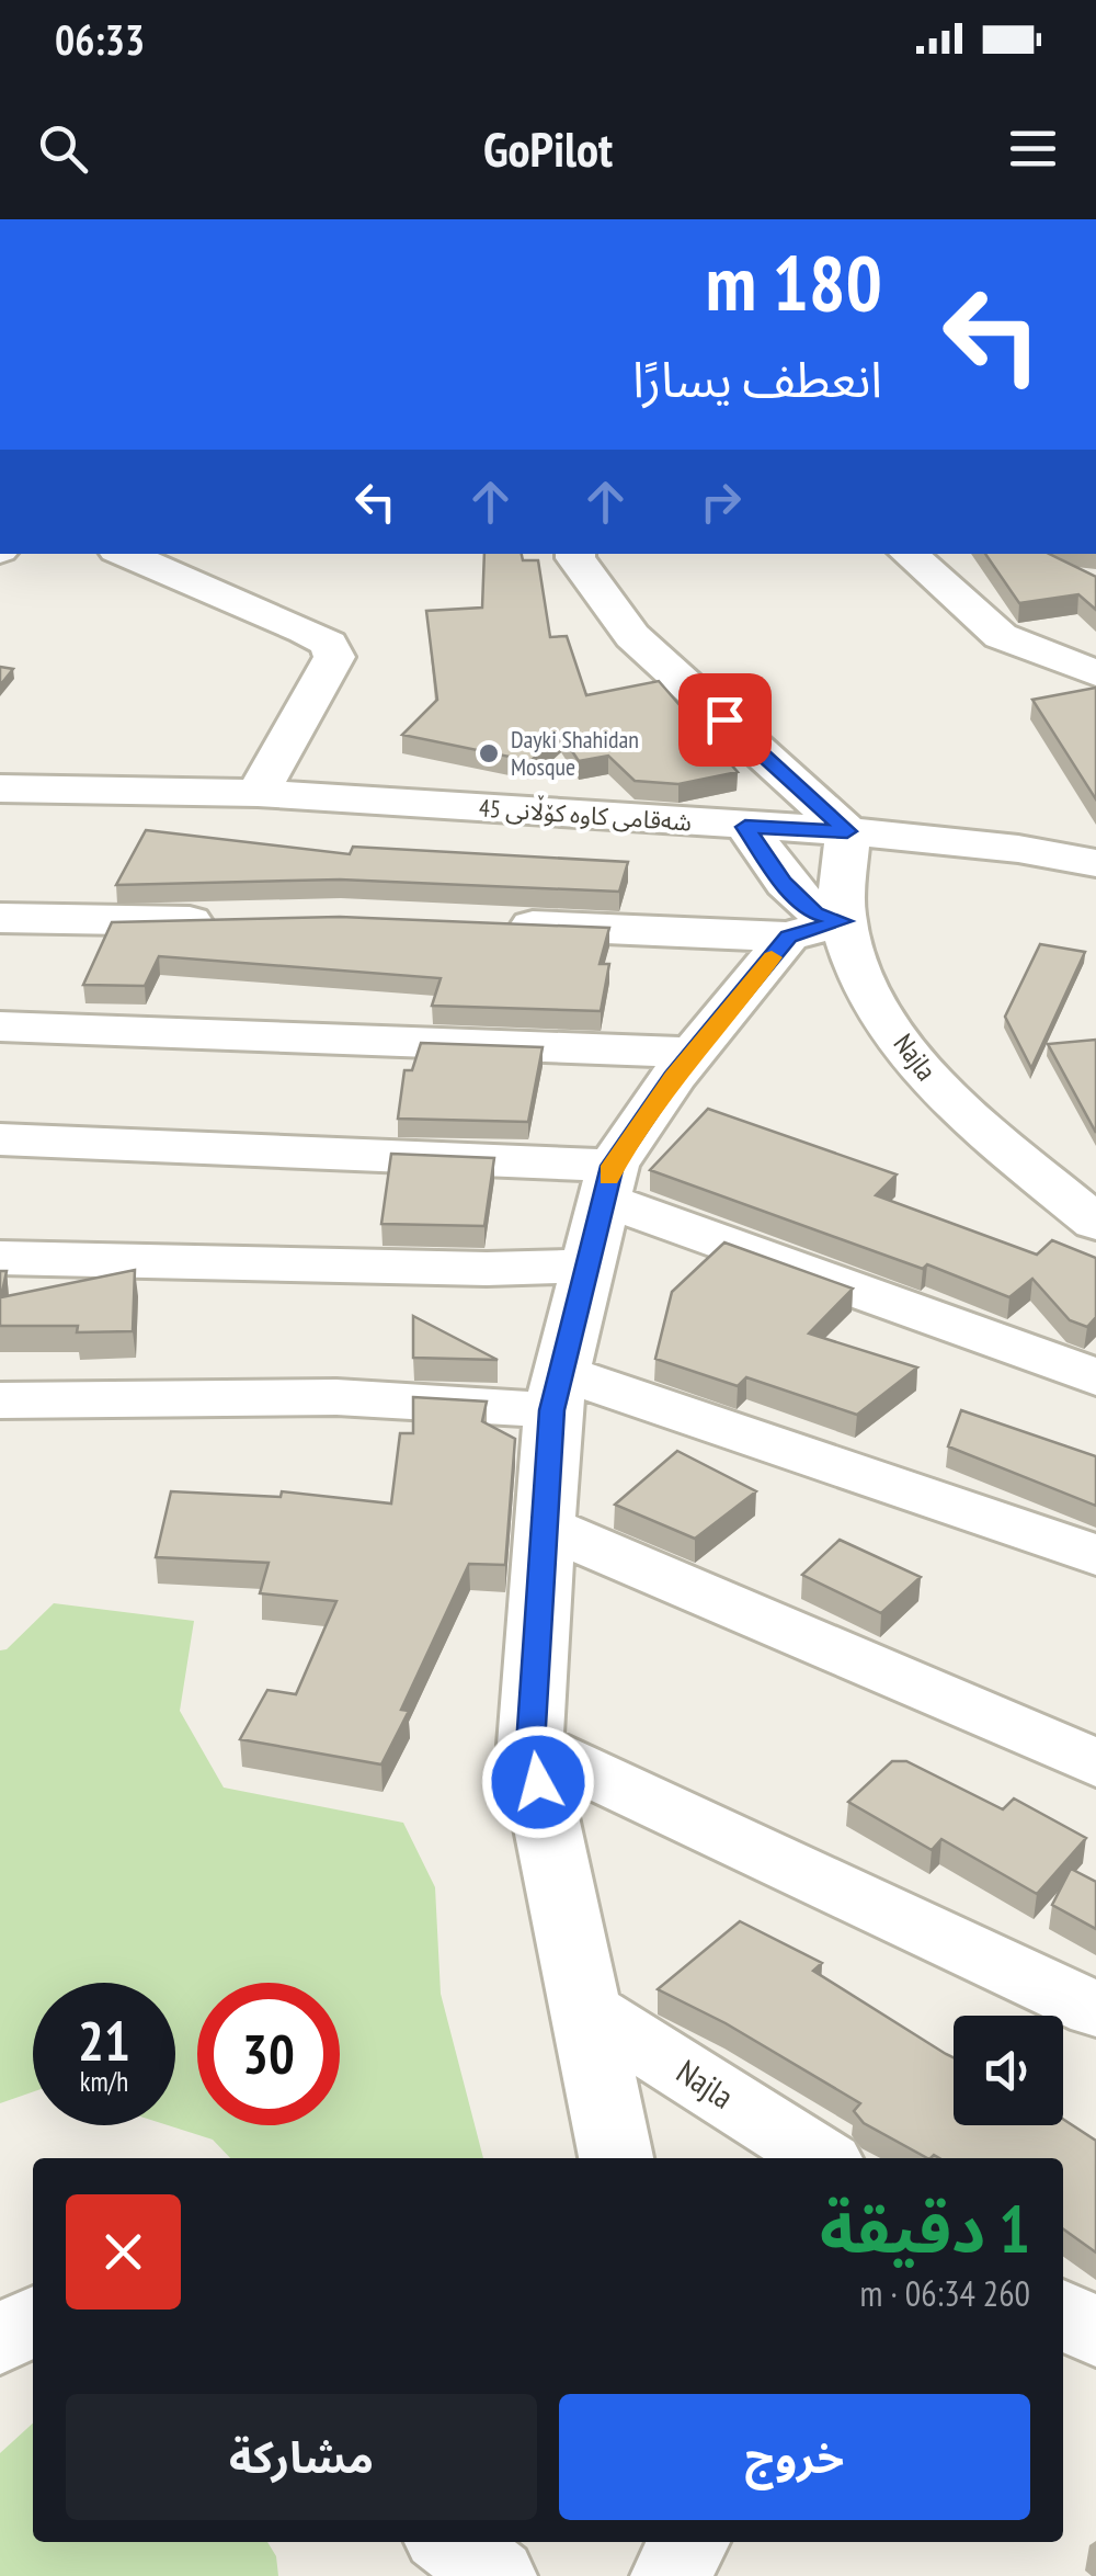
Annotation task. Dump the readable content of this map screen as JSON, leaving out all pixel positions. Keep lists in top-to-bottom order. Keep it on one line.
{"streets":{"street":["شەقامی کاوە کۆڵانی 45","Najla"]},"crossings":[["شەقامی کاوە کۆڵانی 45","Najla"]],"places":["Dayki Shahidan Mosque"],"page":{"status":"06:33","header":"GoPilot","turn":["180 m","انعطف يسارًا"],"speed":"21 km/h","limit":"30","heading":["1 دقيقة","260 m · 06:34"],"buttons":["خروج","مشاركة"]}}
